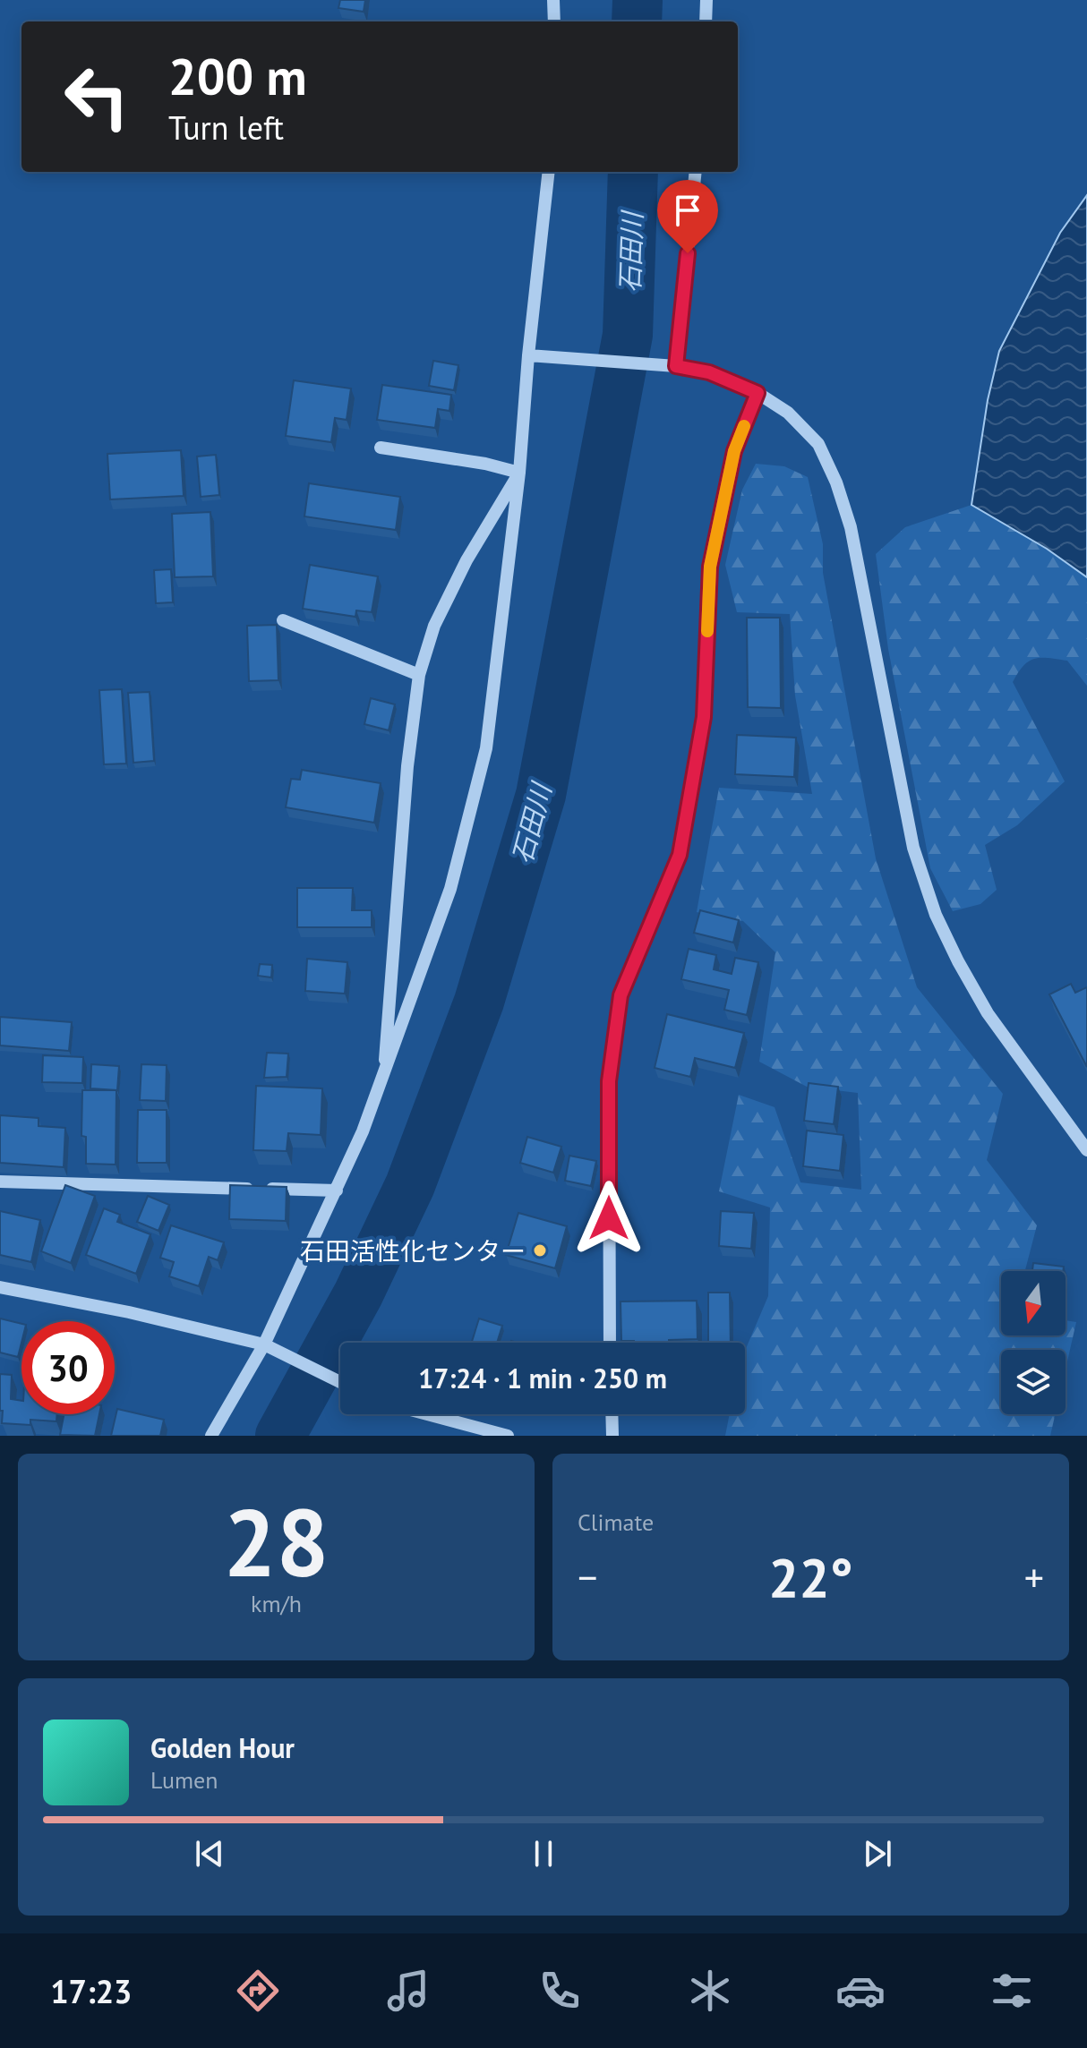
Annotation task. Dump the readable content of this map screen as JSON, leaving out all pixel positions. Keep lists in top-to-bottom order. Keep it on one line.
{"water":["石田川"],"places":["石田活性化センター"],"north":"bottom","page":{"turn":["200 m","Turn left"],"limit":"30","trip":"17:24 · 1 min · 250 m","tile":[["28","km/h"],"Climate"],"heat":["−","22°","+"],"song":["Golden Hour","Lumen"],"tabs":"17:23"}}
